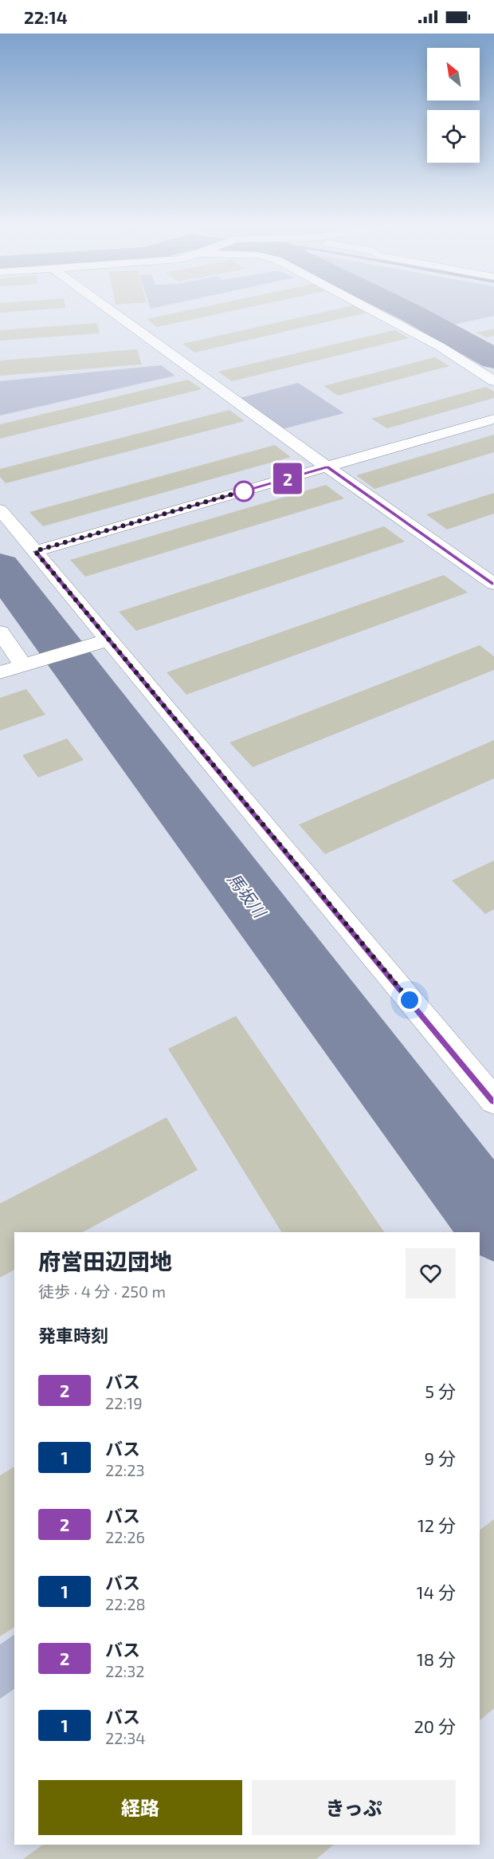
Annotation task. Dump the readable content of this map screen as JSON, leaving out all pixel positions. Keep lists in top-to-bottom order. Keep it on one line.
{"water":["馬坂川"],"lines":["bus line 2"],"north":"top left","page":{"status":"22:14","on_map":"2","heading":[["府営田辺団地","徒歩 · 4 分 · 250 m"],"発車時刻"],"list":[{"mark":"2","name":"バス","note":"22:19","value":"5 分"},{"mark":"1","name":"バス","note":"22:23","value":"9 分"},{"mark":"2","name":"バス","note":"22:26","value":"12 分"},{"mark":"1","name":"バス","note":"22:28","value":"14 分"},{"mark":"2","name":"バス","note":"22:32","value":"18 分"},{"mark":"1","name":"バス","note":"22:34","value":"20 分"}],"buttons":["経路","きっぷ"]}}
